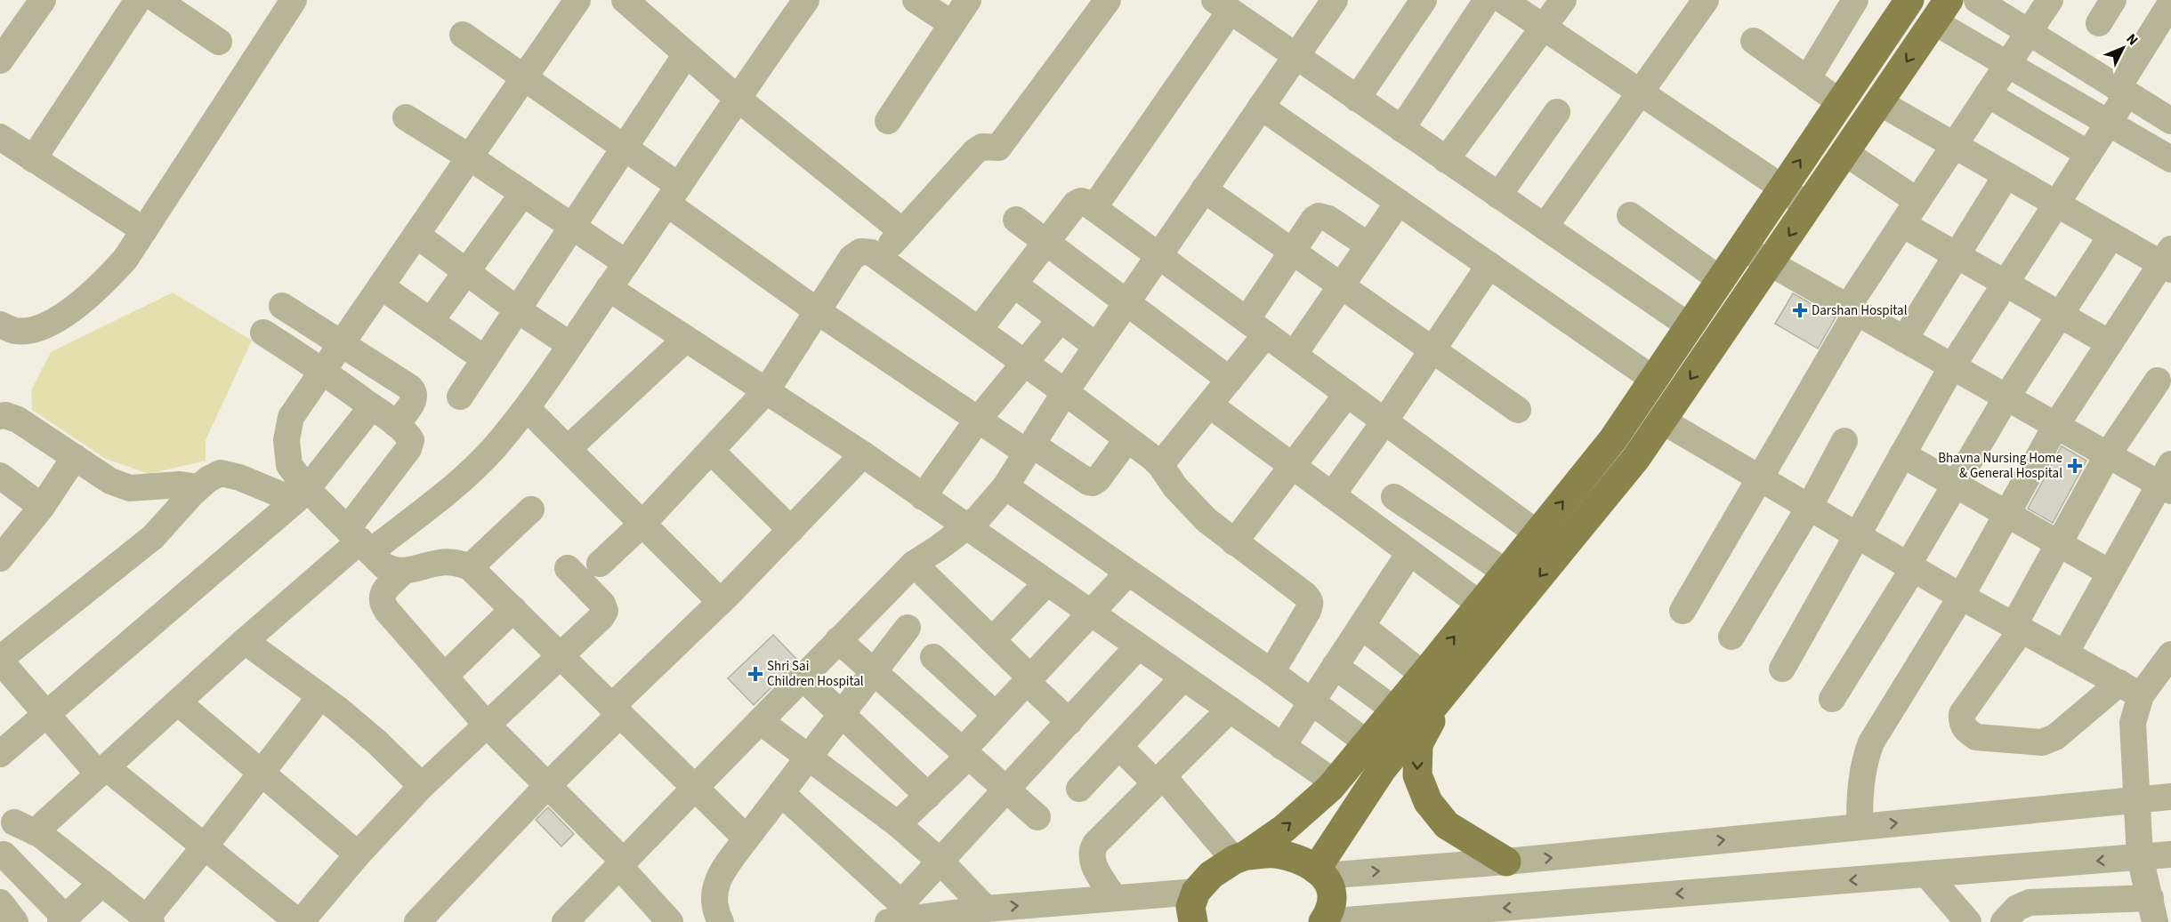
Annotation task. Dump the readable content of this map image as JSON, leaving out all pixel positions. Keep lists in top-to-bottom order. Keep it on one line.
{"places":{"health":["Darshan Hospital","Bhavna Nursing Home & General Hospital","Shri Sai Children Hospital"]},"north":"top right"}
